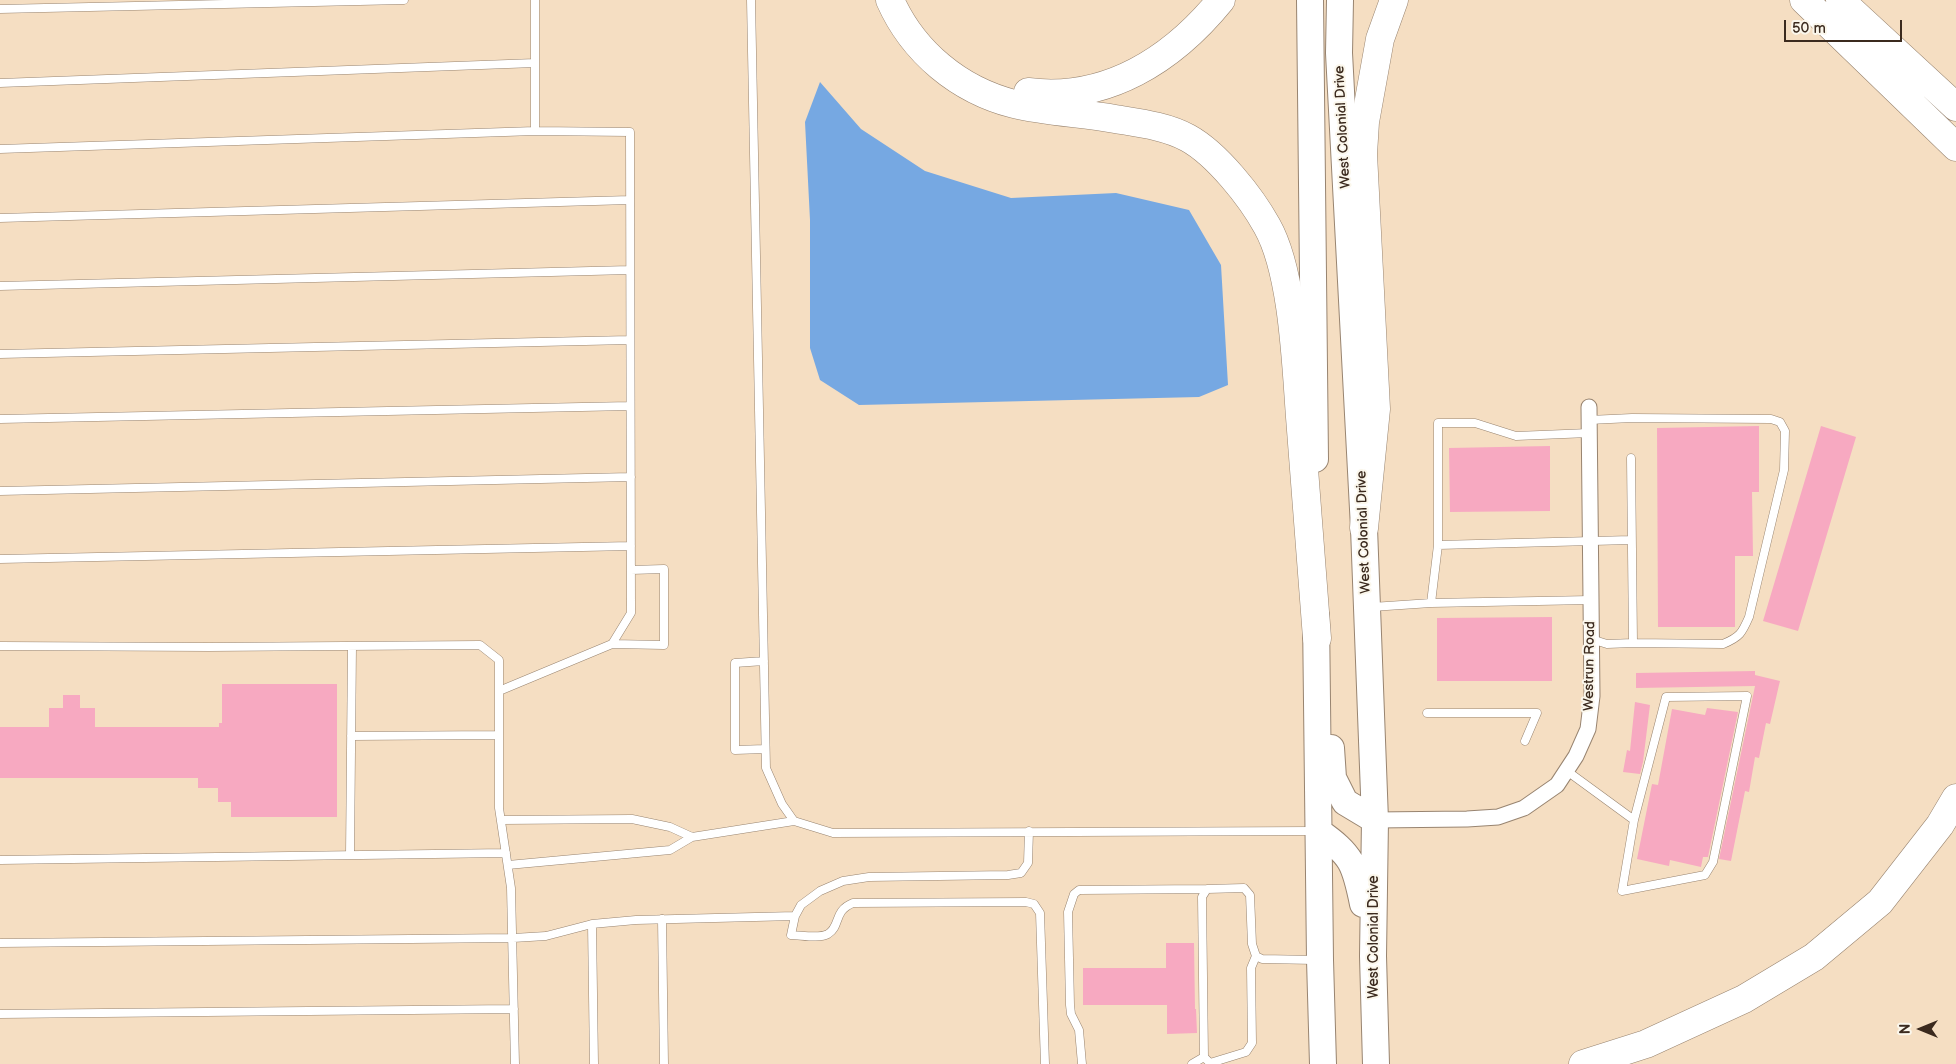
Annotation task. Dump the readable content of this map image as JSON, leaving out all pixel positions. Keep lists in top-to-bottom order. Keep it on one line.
{"streets":{"highway":["West Colonial Drive"],"street":["Westrun Road"]},"crossings":[["West Colonial Drive","Westrun Road"]],"scale_bar":"50 m","north":"left"}
